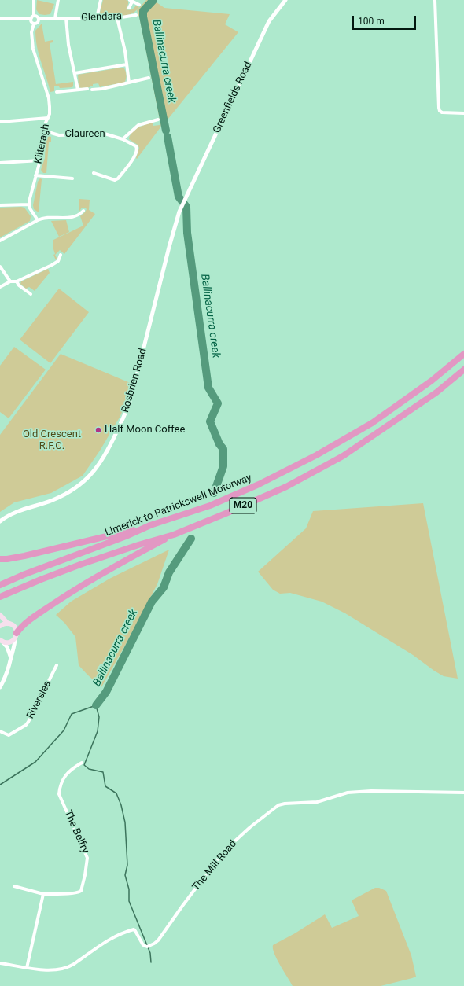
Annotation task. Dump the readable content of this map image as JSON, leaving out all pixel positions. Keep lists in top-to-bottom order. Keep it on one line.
{"streets":{"highway":["Limerick to Patrickswell Motorway","M20"],"street":["Glendara","Greenfields Road","Claureen","Kilteragh","Rosbrien Road","Riverslea","The Belfry","The Mill Road"]},"crossings":[["Glendara","Kilteragh"],["Greenfields Road","Rosbrien Road"],["Claureen","Kilteragh"],["Limerick to Patrickswell Motorway","M20"]],"water":["Ballinacurra creek"],"parks":["Old Crescent R.F.C."],"places":["Half Moon Coffee"],"scale_bar":"100 m"}
